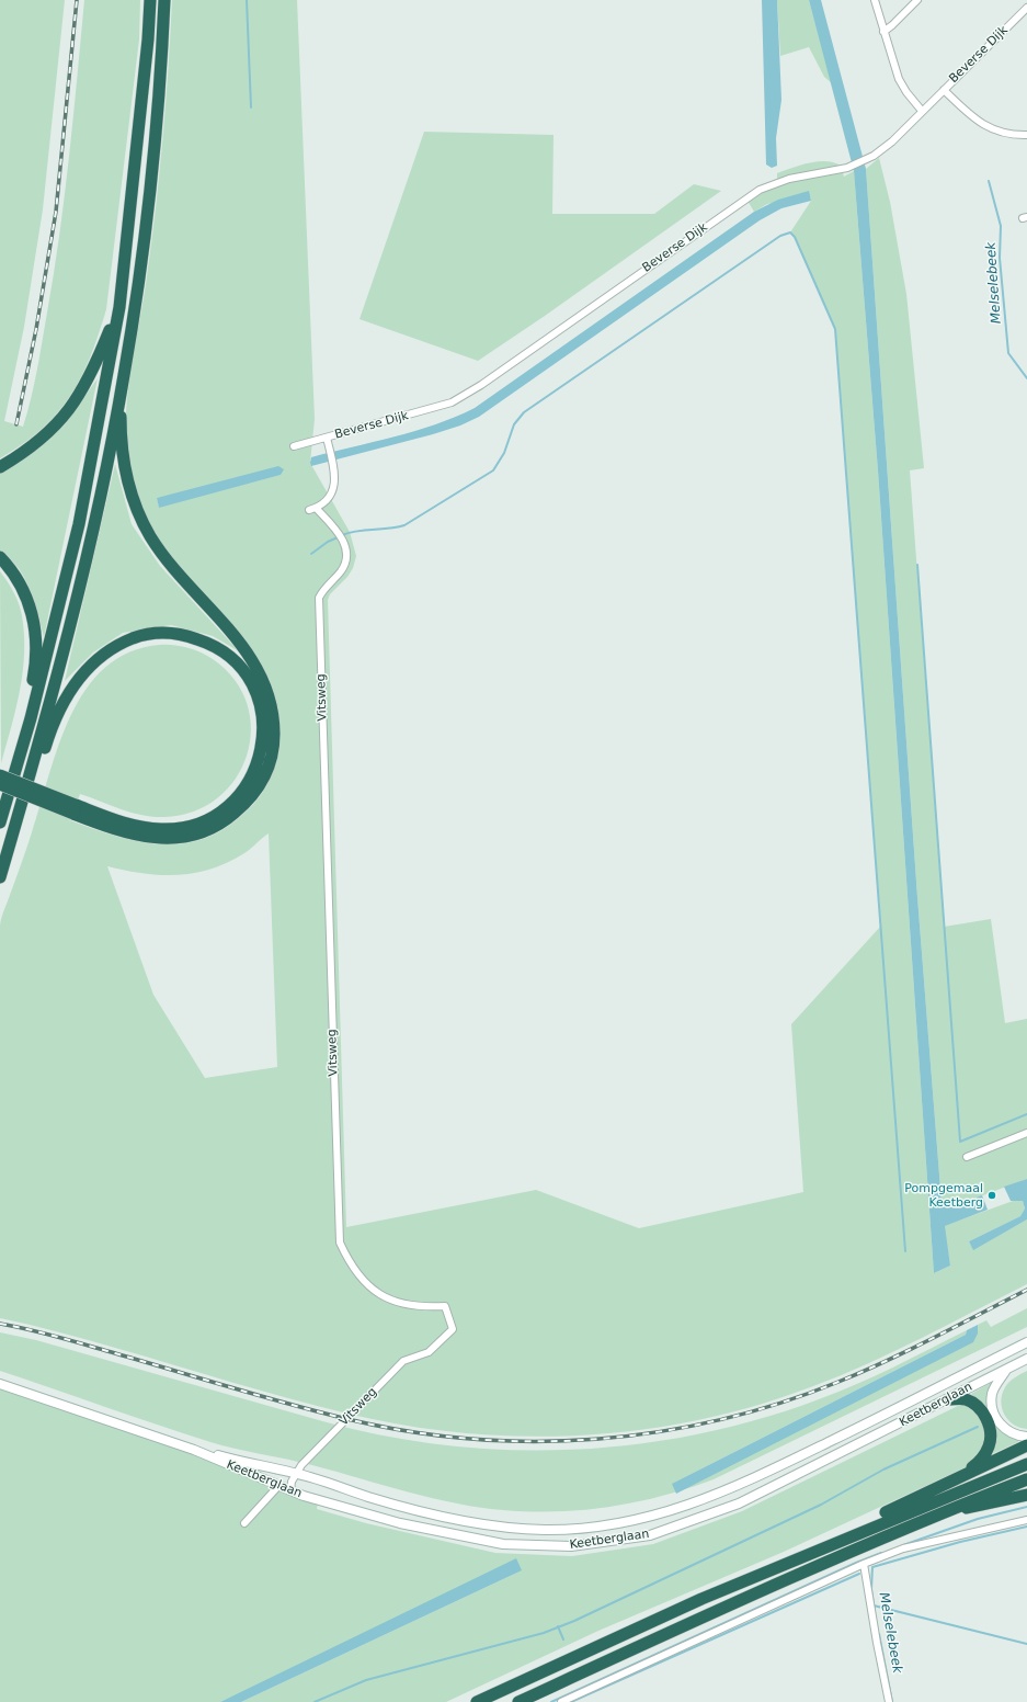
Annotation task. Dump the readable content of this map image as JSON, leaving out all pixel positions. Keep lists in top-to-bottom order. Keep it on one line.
{"streets":{"main road":["Keetberglaan"],"street":["Beverse Dijk","Vitsweg"]},"crossings":[["Beverse Dijk","Vitsweg"],["Vitsweg","Keetberglaan"]],"water":["Melselebeek"],"places":["Pompgemaal Keetberg"]}
